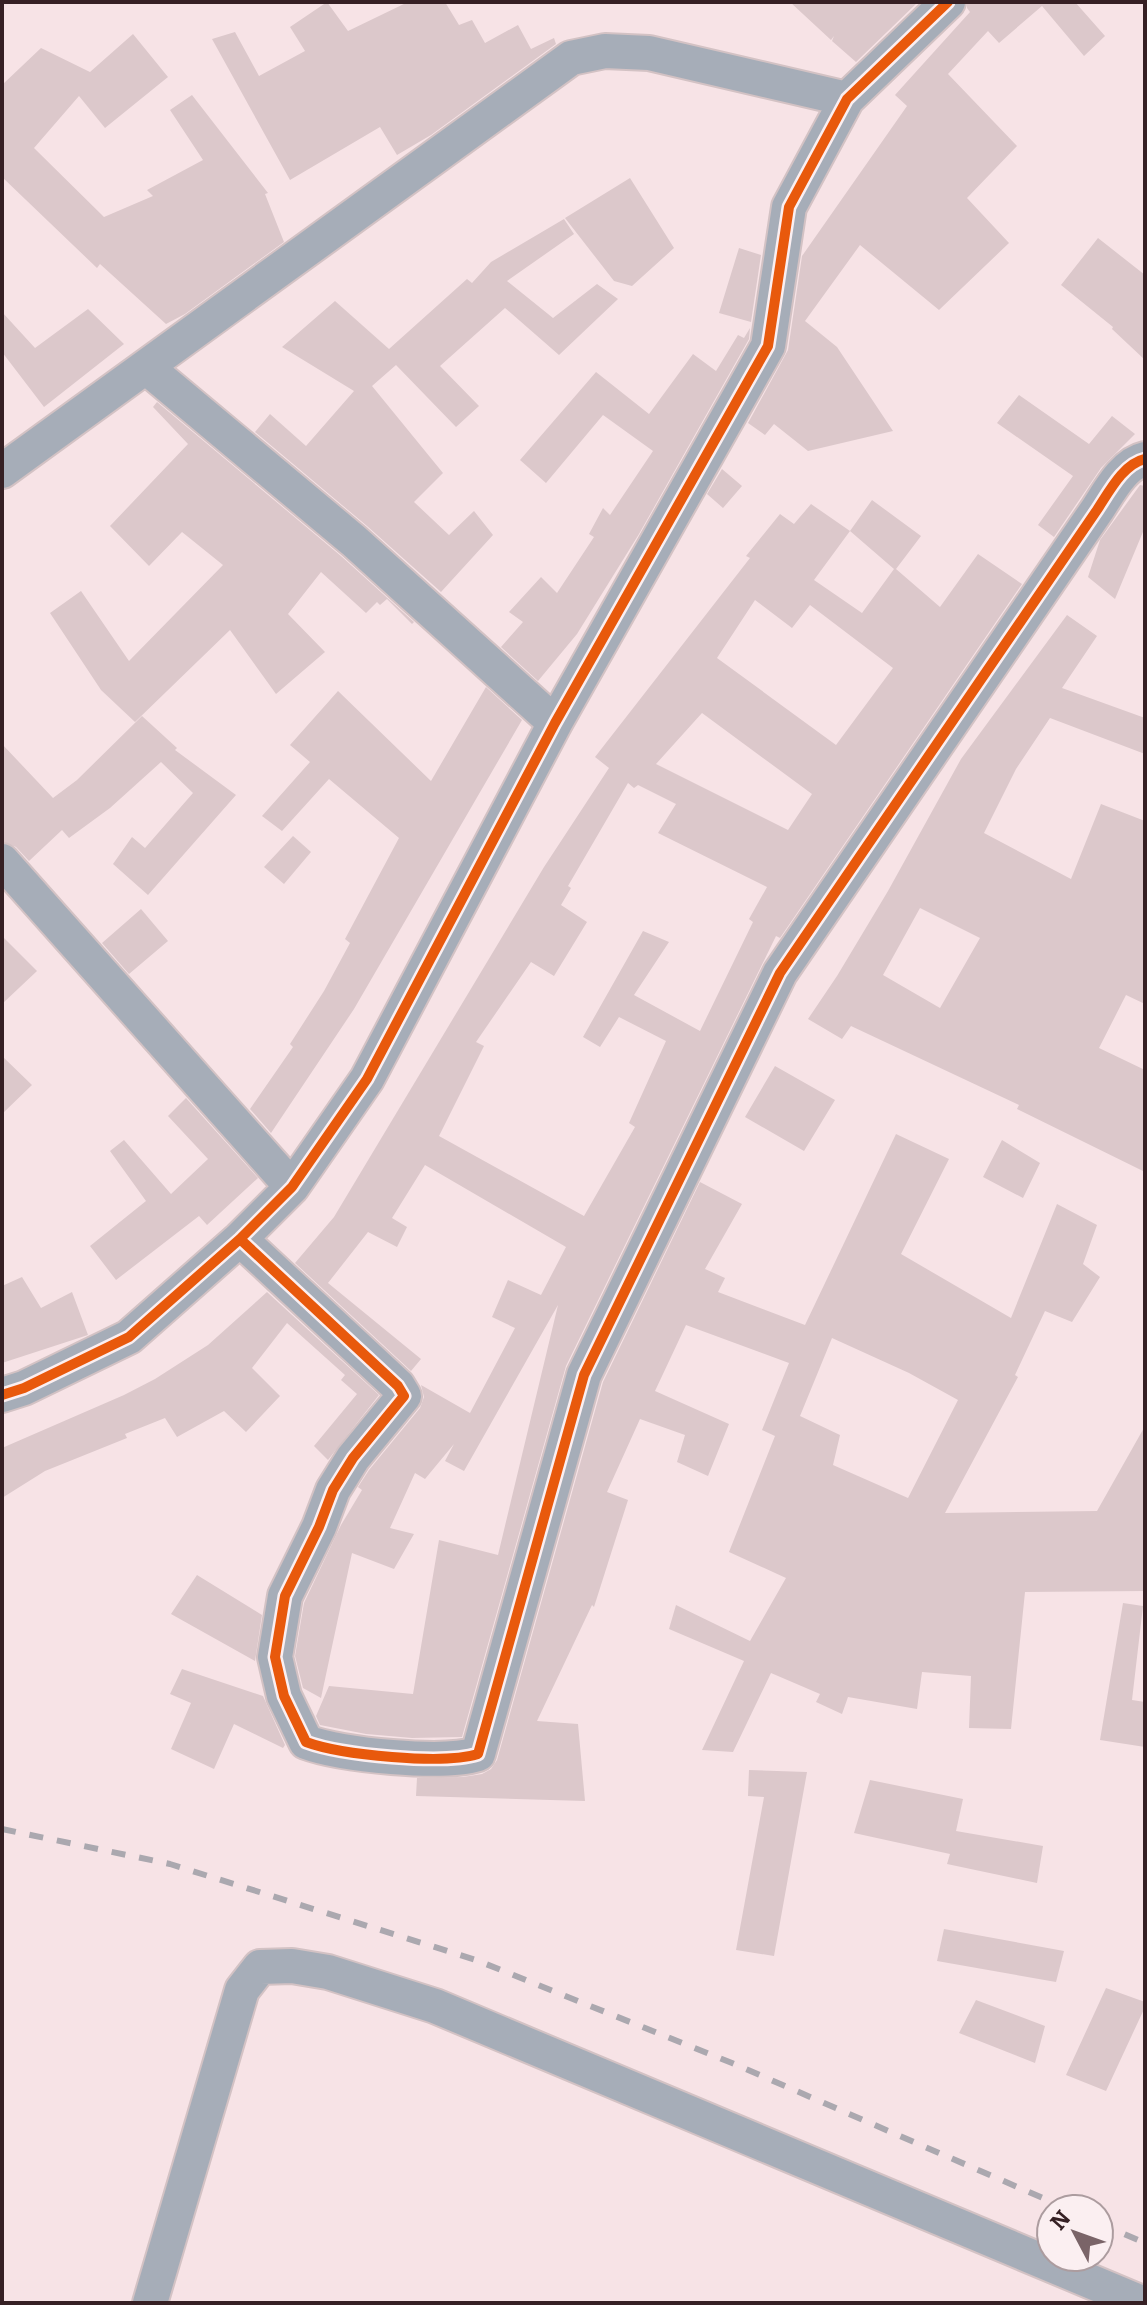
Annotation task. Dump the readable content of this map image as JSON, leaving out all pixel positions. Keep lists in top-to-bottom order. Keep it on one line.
{"north":"top left"}
